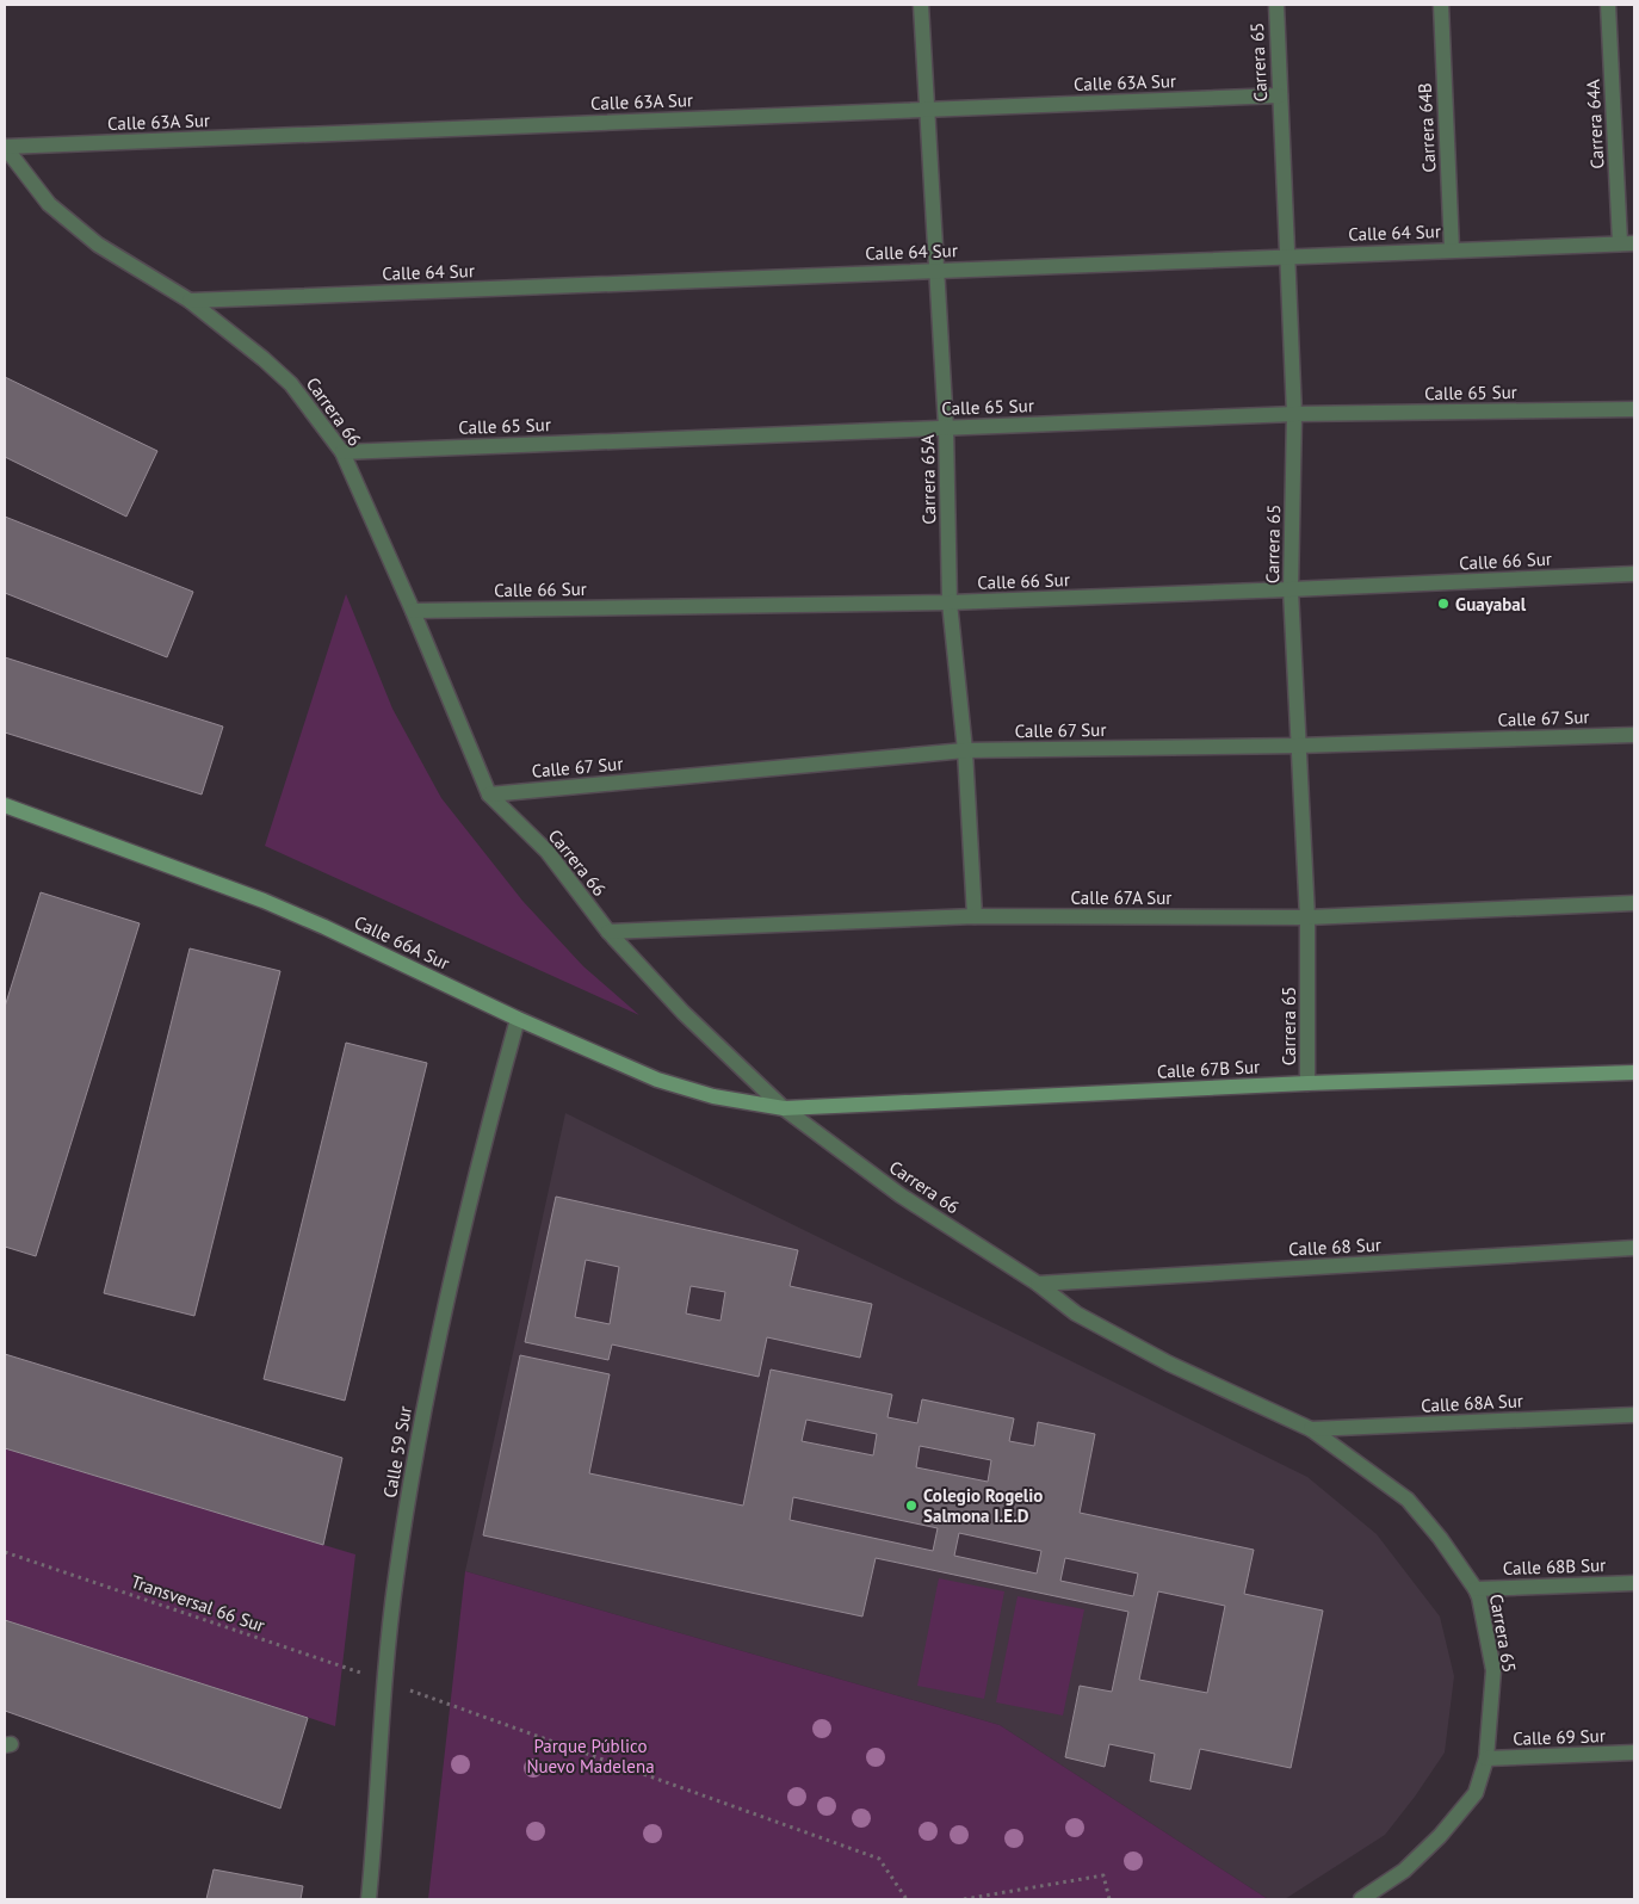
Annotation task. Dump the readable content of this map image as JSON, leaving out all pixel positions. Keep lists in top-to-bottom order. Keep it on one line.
{"streets":{"street":["Carrera 65","Calle 63A Sur","Carrera 64A","Carrera 64B","Calle 64 Sur","Calle 65 Sur","Carrera 66","Carrera 65A","Calle 66 Sur","Calle 67 Sur","Calle 67A Sur","Calle 66A Sur","Calle 67B Sur","Calle 68 Sur","Calle 68A Sur","Calle 59 Sur","Calle 68B Sur","Calle 69 Sur"],"path":["Transversal 66 Sur"]},"crossings":[["Carrera 65","Calle 63A Sur"],["Carrera 65","Calle 64 Sur"],["Carrera 65","Calle 65 Sur"],["Carrera 65","Carrera 66"],["Carrera 65","Calle 66 Sur"],["Carrera 65","Calle 67 Sur"],["Carrera 65","Calle 67A Sur"],["Carrera 65","Calle 67B Sur"],["Carrera 65","Calle 68A Sur"],["Carrera 65","Calle 68B Sur"],["Carrera 65","Calle 69 Sur"],["Calle 63A Sur","Carrera 66"],["Calle 63A Sur","Carrera 65A"],["Carrera 64A","Calle 64 Sur"],["Carrera 64B","Calle 64 Sur"],["Calle 64 Sur","Carrera 66"],["Calle 64 Sur","Carrera 65A"],["Calle 65 Sur","Carrera 66"],["Calle 65 Sur","Carrera 65A"],["Carrera 66","Calle 66 Sur"],["Carrera 66","Calle 67 Sur"],["Carrera 66","Calle 67A Sur"],["Carrera 66","Calle 66A Sur"],["Carrera 66","Calle 67B Sur"],["Carrera 66","Calle 68 Sur"],["Carrera 66","Calle 68A Sur"],["Carrera 65A","Calle 66 Sur"],["Carrera 65A","Calle 67 Sur"],["Carrera 65A","Calle 67A Sur"],["Calle 66A Sur","Calle 67B Sur"],["Calle 66A Sur","Calle 59 Sur"],["Calle 59 Sur","Transversal 66 Sur"]],"parks":["Parque Público Nuevo Madelena"],"places":["Guayabal","Colegio Rogelio Salmona I.E.D"]}
